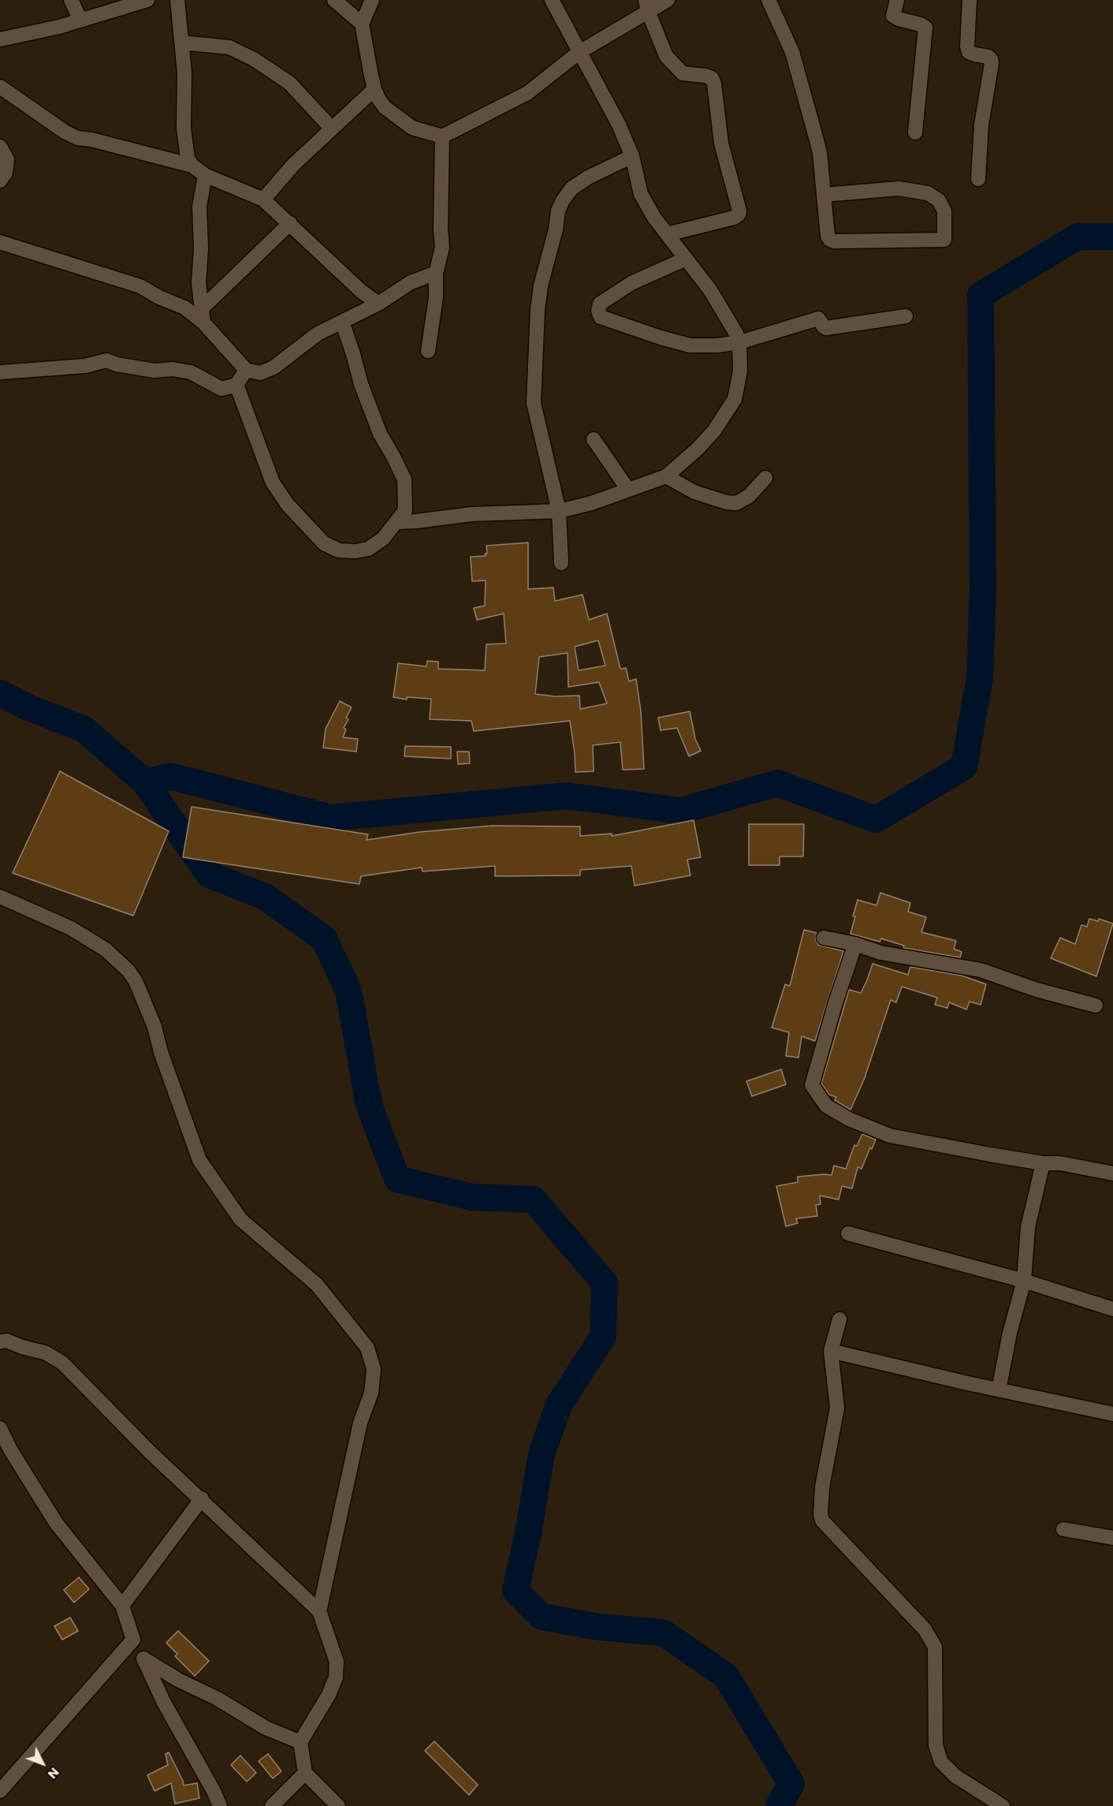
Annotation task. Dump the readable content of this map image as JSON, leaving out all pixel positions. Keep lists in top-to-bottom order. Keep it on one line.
{"north":"bottom right"}
